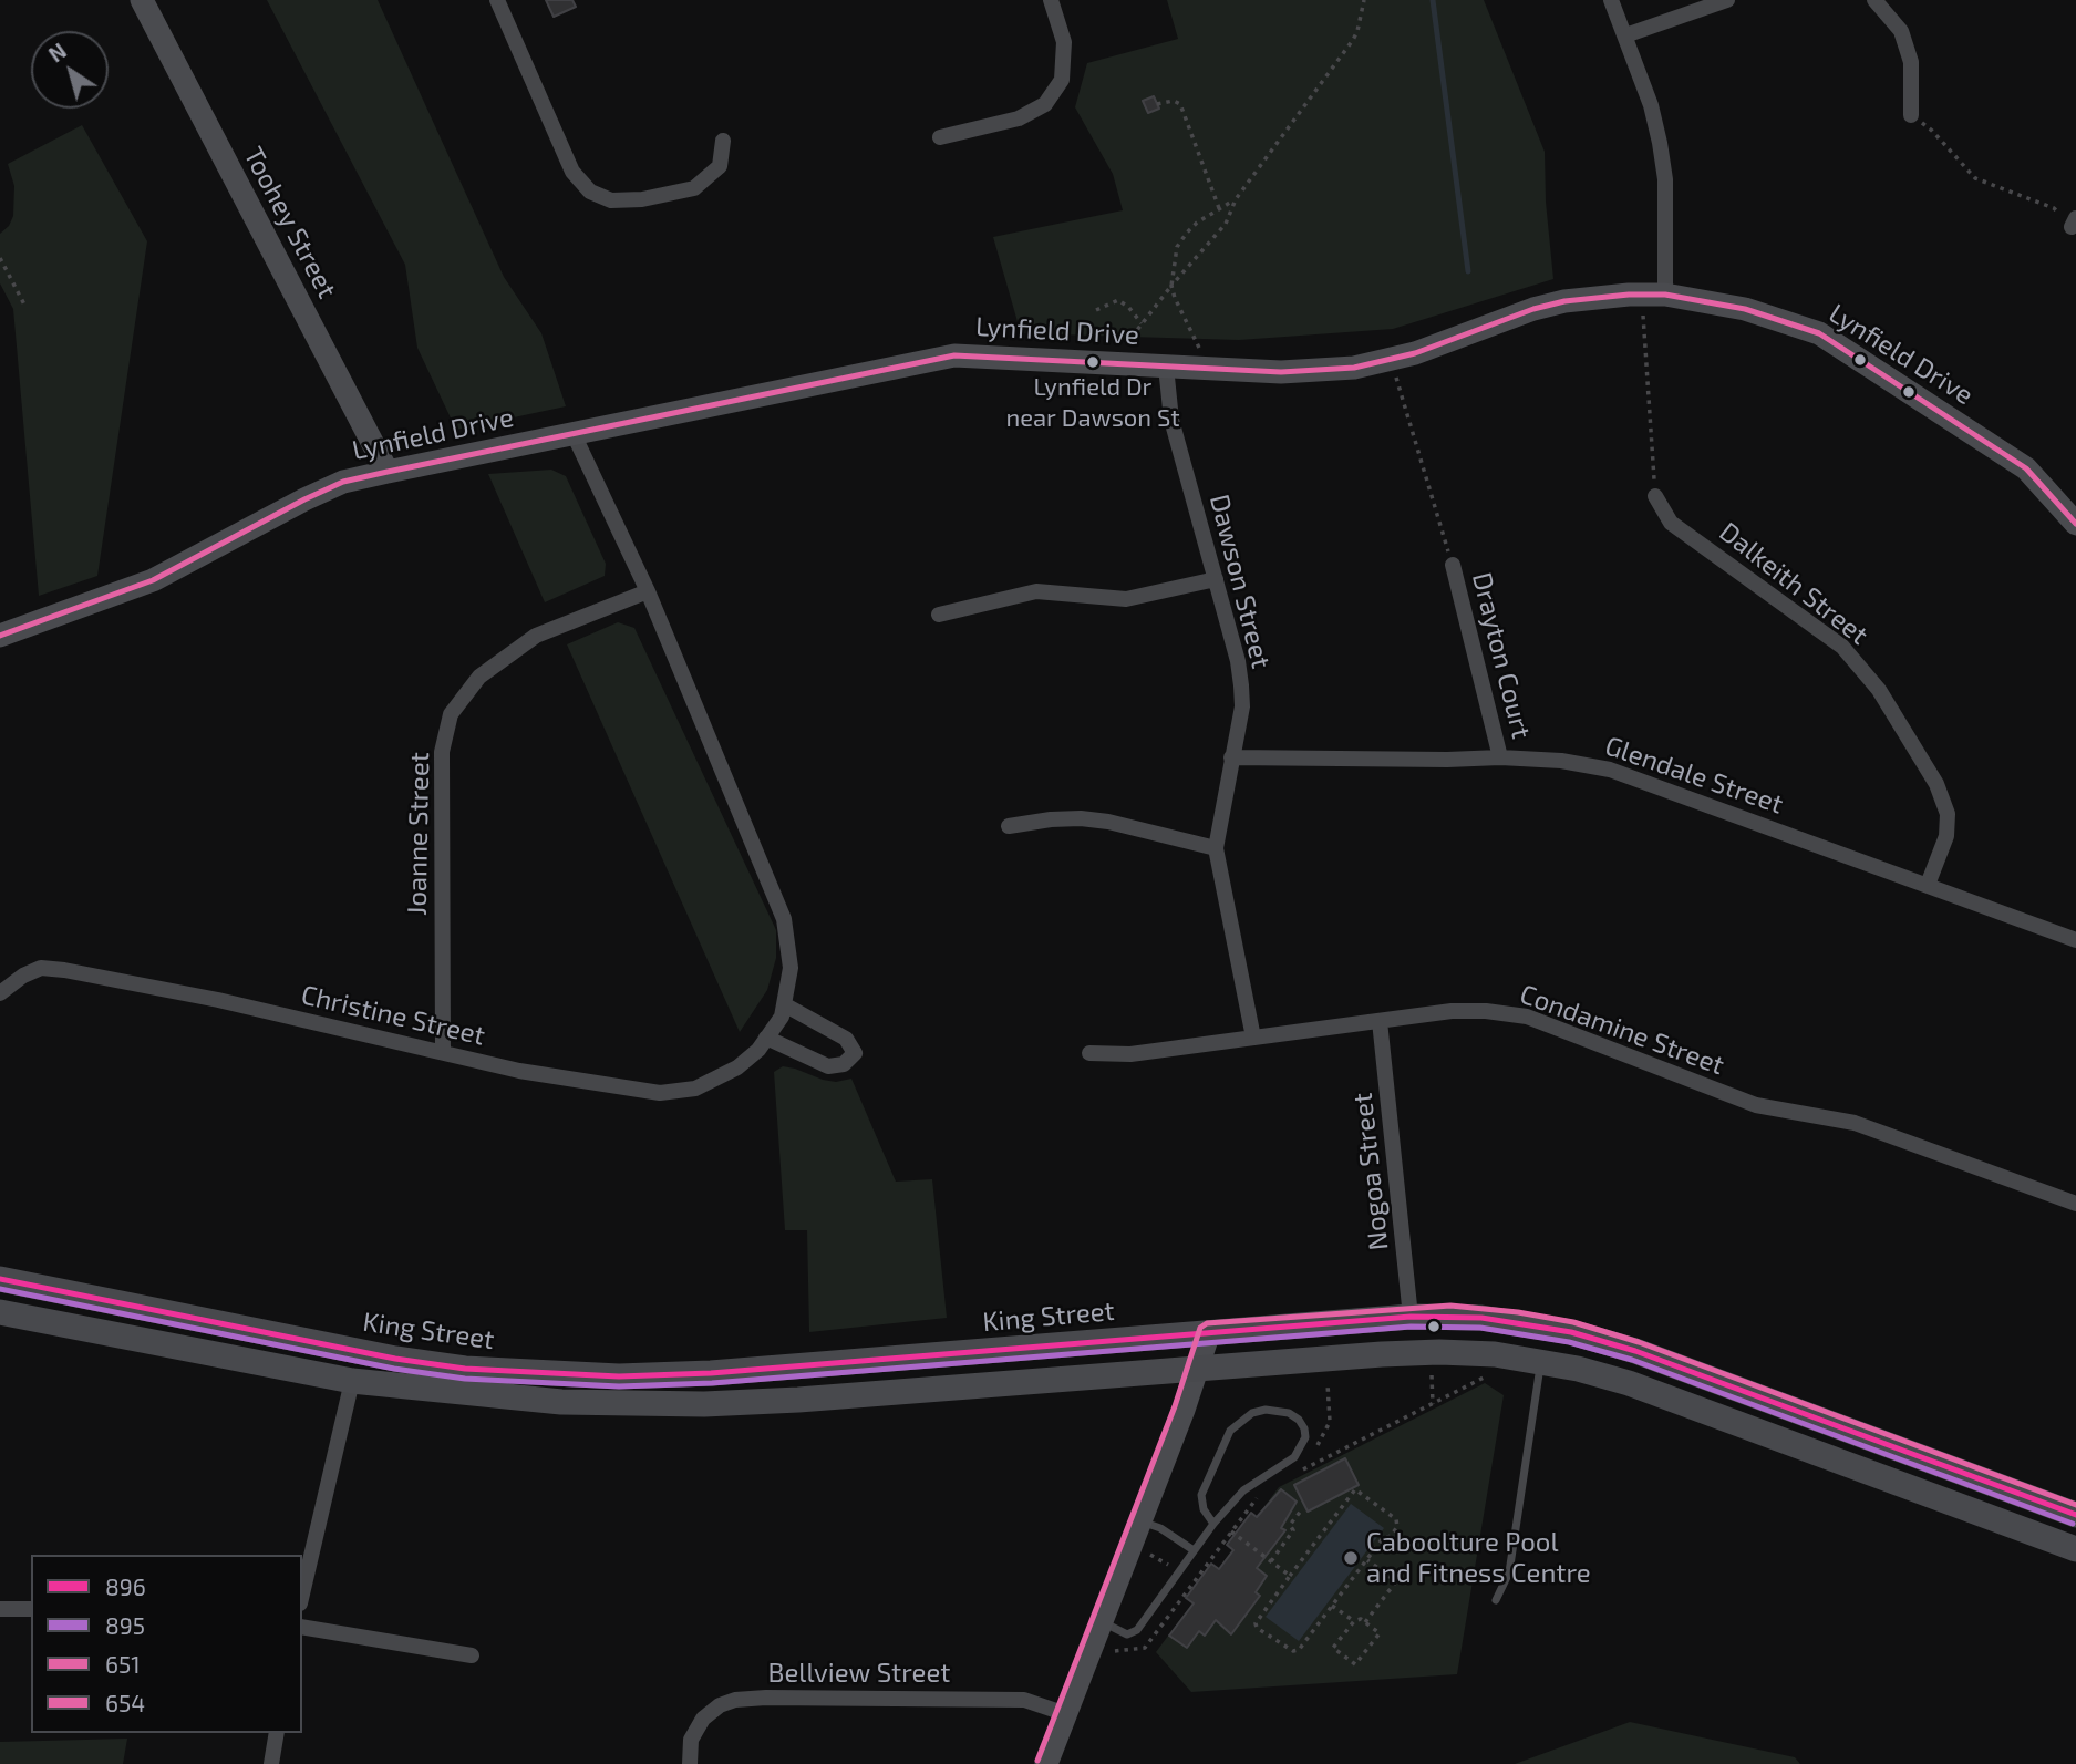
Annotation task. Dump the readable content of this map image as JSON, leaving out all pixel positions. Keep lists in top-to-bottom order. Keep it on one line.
{"streets":{"main road":["King Street"],"street":["Toohey Street","Lynfield Drive","Dawson Street","Dalkeith Street","Drayton Court","Glendale Street","Joanne Street","Christine Street","Condamine Street","Nogoa Street","Bellview Street"]},"crossings":[["Toohey Street","Lynfield Drive"],["Lynfield Drive","Dawson Street"],["Lynfield Drive","Christine Street"],["Dawson Street","Glendale Street"],["Dawson Street","Condamine Street"],["Dalkeith Street","Glendale Street"],["Drayton Court","Glendale Street"],["Joanne Street","Christine Street"],["Condamine Street","Nogoa Street"],["Nogoa Street","King Street"]],"places":["Lynfield Dr near Dawson St","Caboolture Pool and Fitness Centre"],"lines":["transit line 651","transit line 896","transit line 895","transit line 654"],"legend":["896","895","651","654"],"north":"top left"}
